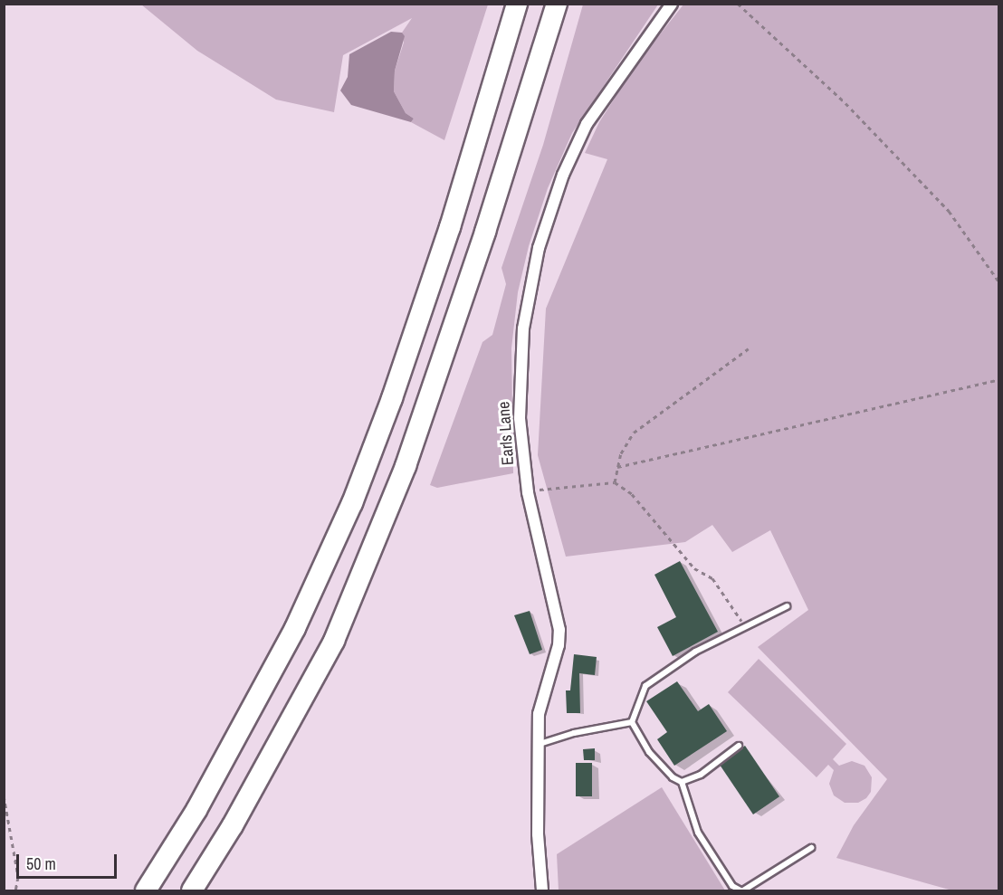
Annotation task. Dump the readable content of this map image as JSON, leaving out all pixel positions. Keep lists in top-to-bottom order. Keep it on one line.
{"streets":{"street":["Earls Lane"]},"scale_bar":"50 m"}
